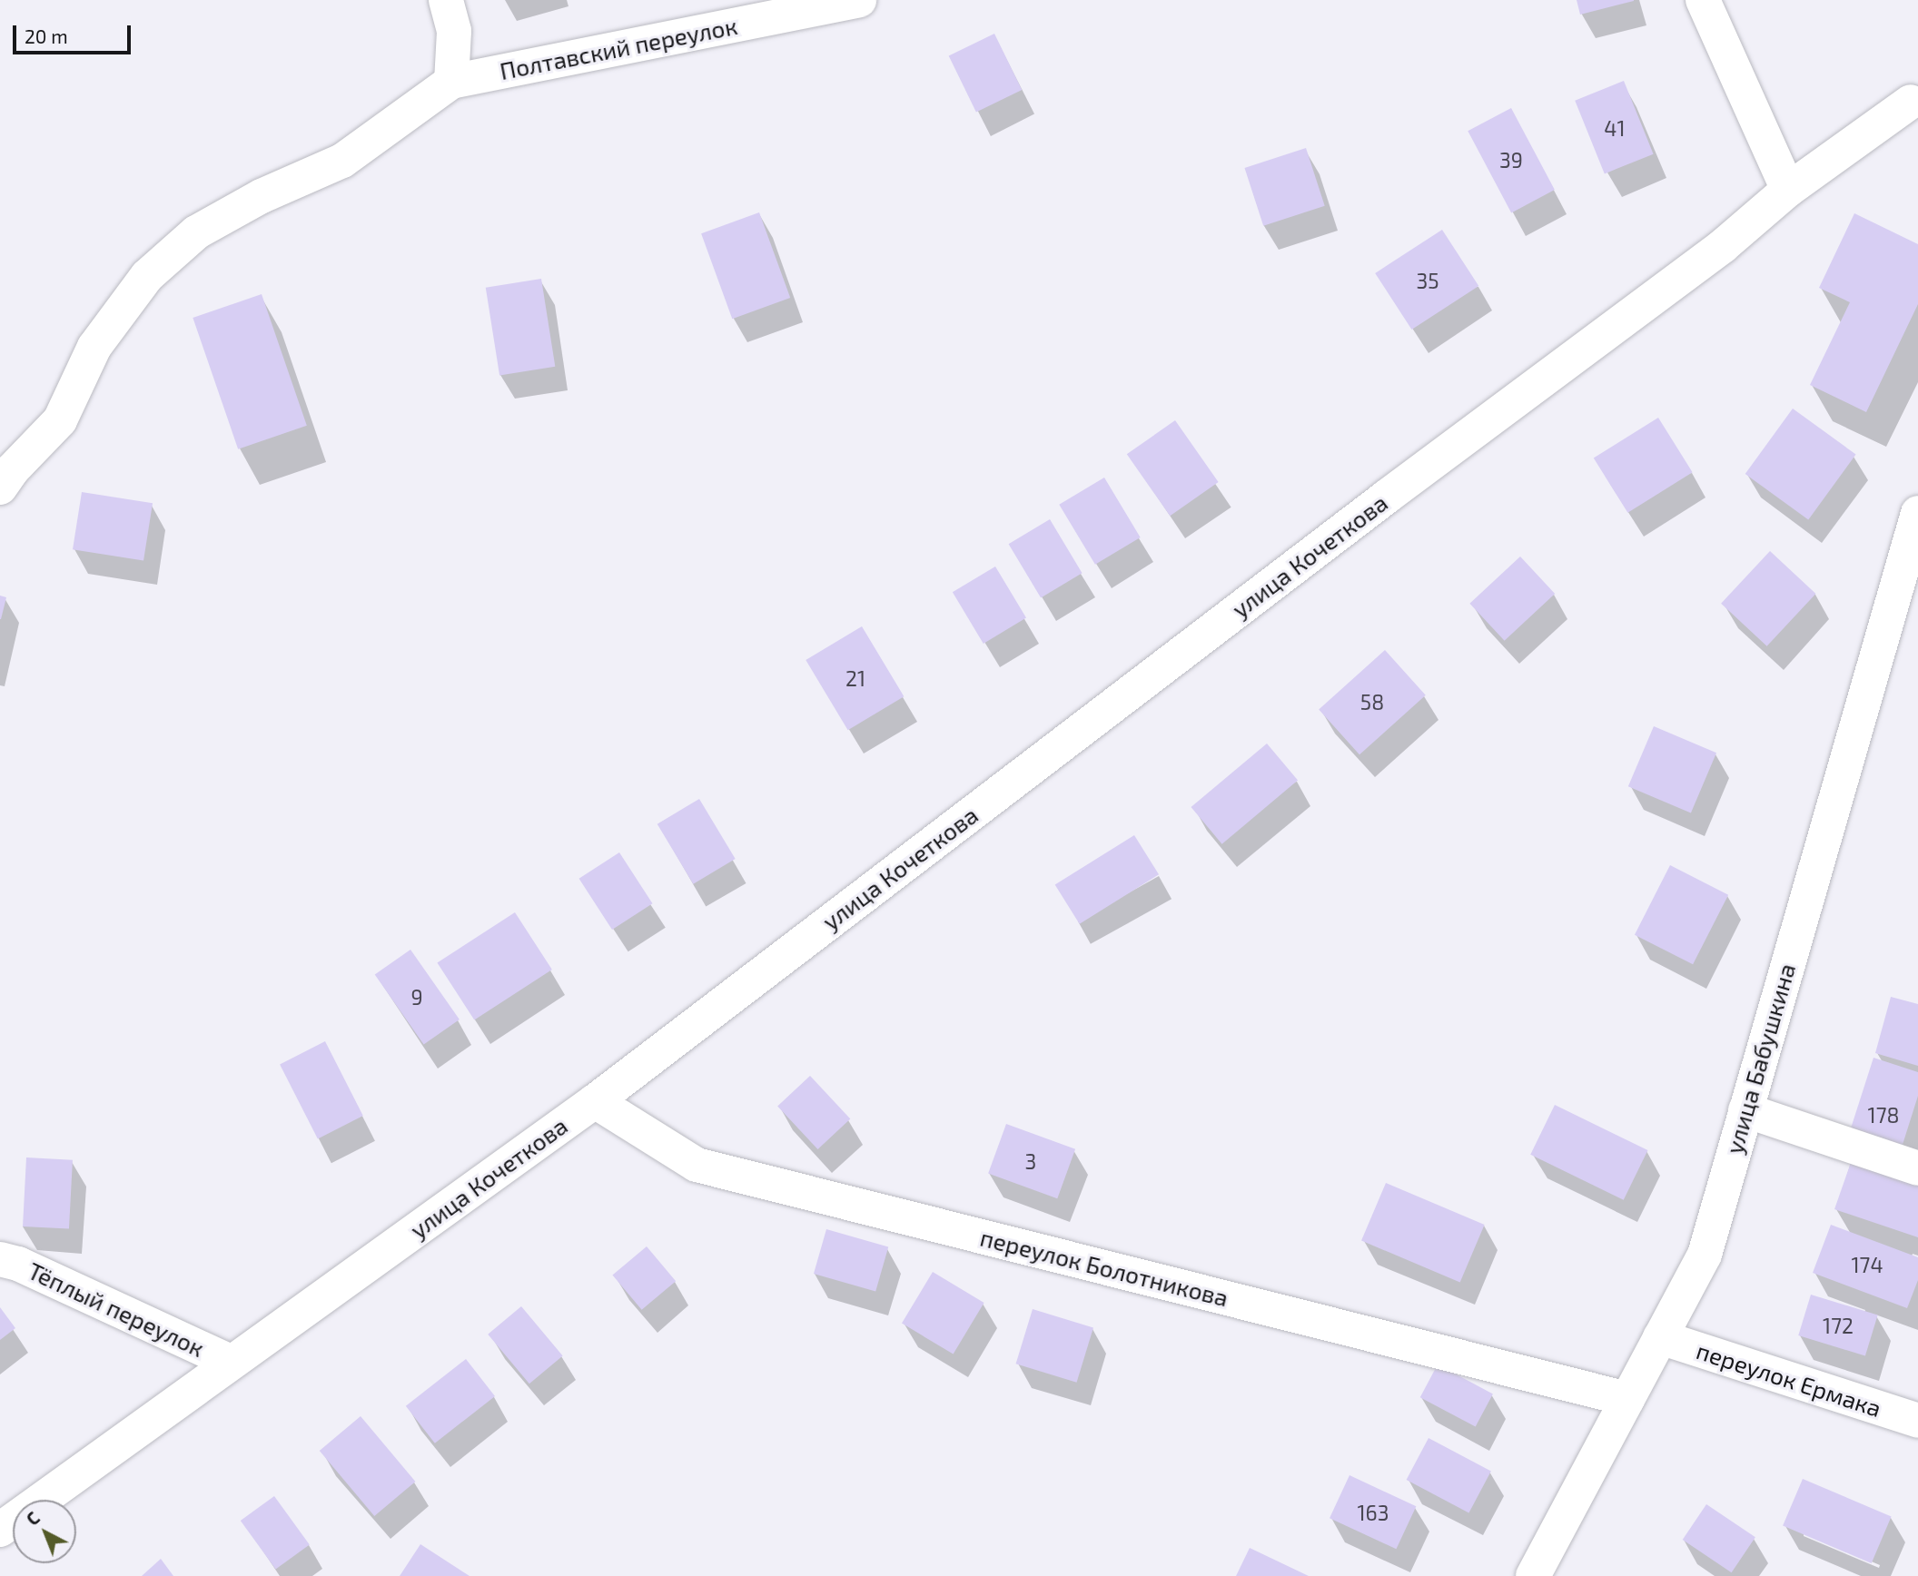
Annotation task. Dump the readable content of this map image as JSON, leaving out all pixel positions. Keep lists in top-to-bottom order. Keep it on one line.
{"streets":{"street":["Полтавский переулок","улица Кочеткова","улица Бабушкина","переулок Болотникова","Тёплый переулок","переулок Ермака"]},"crossings":[["улица Кочеткова","переулок Болотникова"],["улица Кочеткова","Тёплый переулок"],["улица Бабушкина","переулок Болотникова"],["улица Бабушкина","переулок Ермака"]],"house_numbers":["41","39","35","21","58","9","178","3","174","172","163"],"scale_bar":"20 m","north":"top left"}
